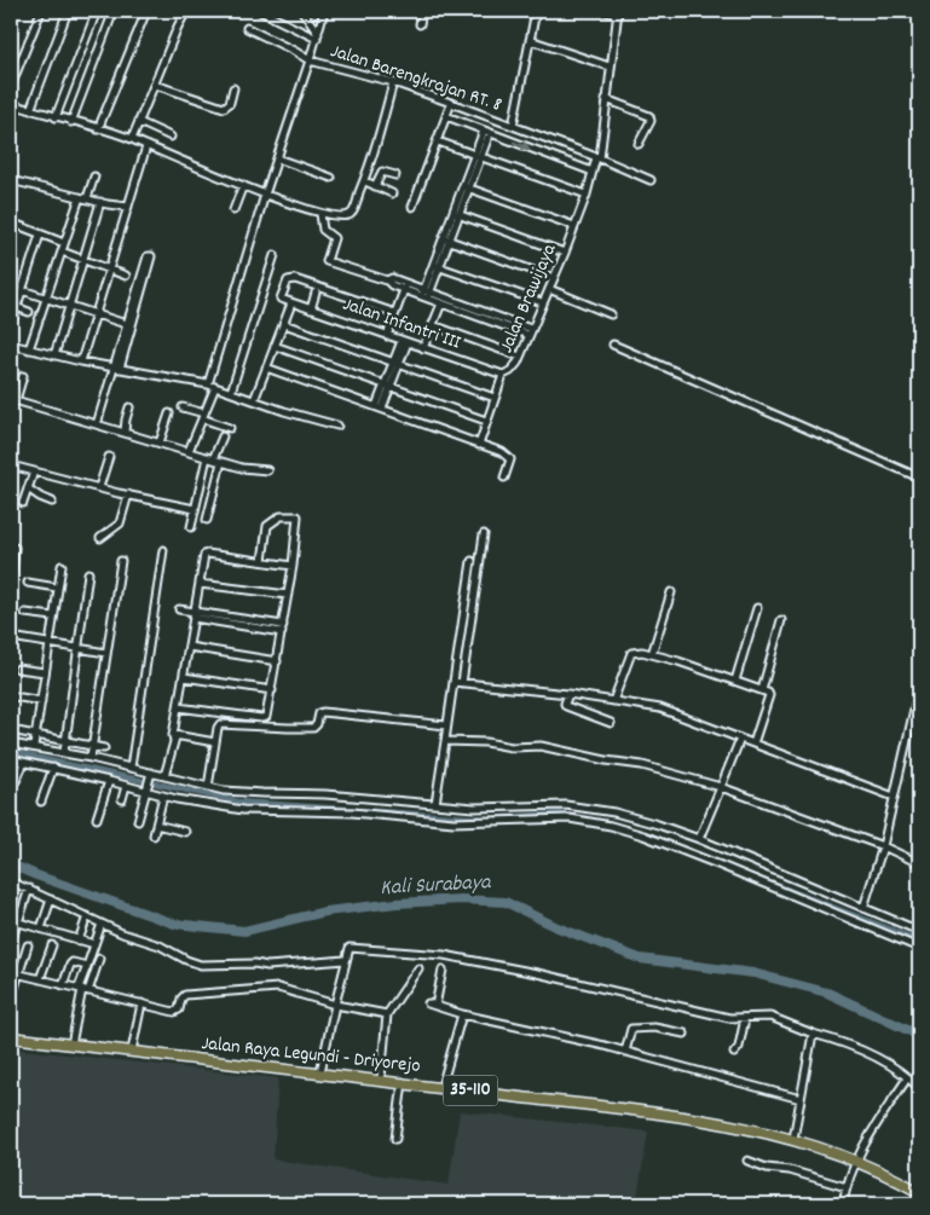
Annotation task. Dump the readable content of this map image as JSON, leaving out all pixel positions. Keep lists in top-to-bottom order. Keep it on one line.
{"streets":{"main road":["Jalan Raya Legundi - Driyorejo","35-110"],"street":["Jalan Barengkrajan RT. 8","Jalan Brawijaya","Jalan Infantri III"]},"crossings":[["Jalan Barengkrajan RT. 8","Jalan Brawijaya"],["Jalan Brawijaya","Jalan Infantri III"]],"water":["Kali Surabaya"]}
